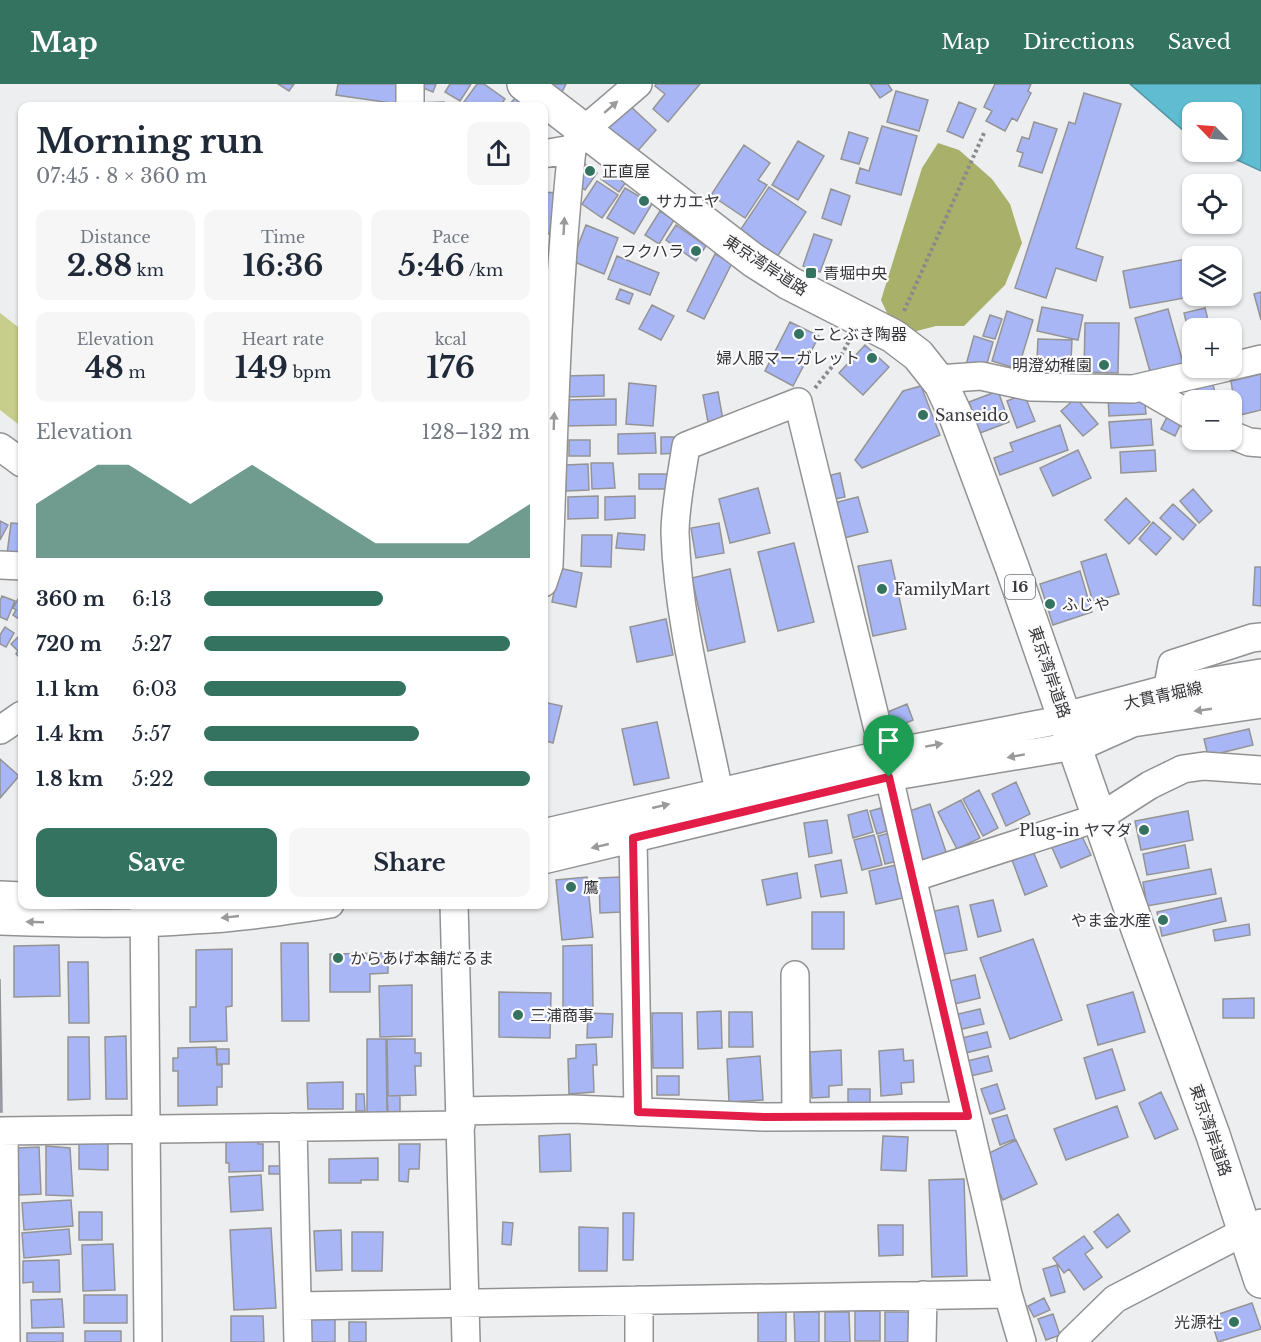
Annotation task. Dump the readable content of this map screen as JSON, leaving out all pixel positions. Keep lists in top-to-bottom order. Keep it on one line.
{"streets":{"main road":["東京湾岸道路","16","大貫青堀線"]},"crossings":[["東京湾岸道路","大貫青堀線"]],"places":{"other":["正直屋","サカエヤ","フクハラ","ことぶき陶器","婦人服マーガレット","明澄幼稚園","Sanseido","FamilyMart","ふじや","Plug-in ヤマダ","鷹","やま金水産","からあげ本舗だるま","三浦商事","光源社"],"transit":["青堀中央"]},"north":"top left","page":{"header":"Map","nav":["Map","Directions","Saved"],"map_buttons":["+","−"],"heading":["Morning run","07:45 · 8 × 360 m"],"stats":[["Distance","2.88 km"],["Time","16:36"],["Pace","5:46 /km"],["Elevation","48 m"],["Heart rate","149 bpm"],["kcal","176"]],"chart":["Elevation","128–132 m"],"list":[{"name":"360 m","note":"6:13"},{"name":"720 m","note":"5:27"},{"name":"1.1 km","note":"6:03"},{"name":"1.4 km","note":"5:57"},{"name":"1.8 km","note":"5:22"}],"buttons":["Save","Share"]}}
